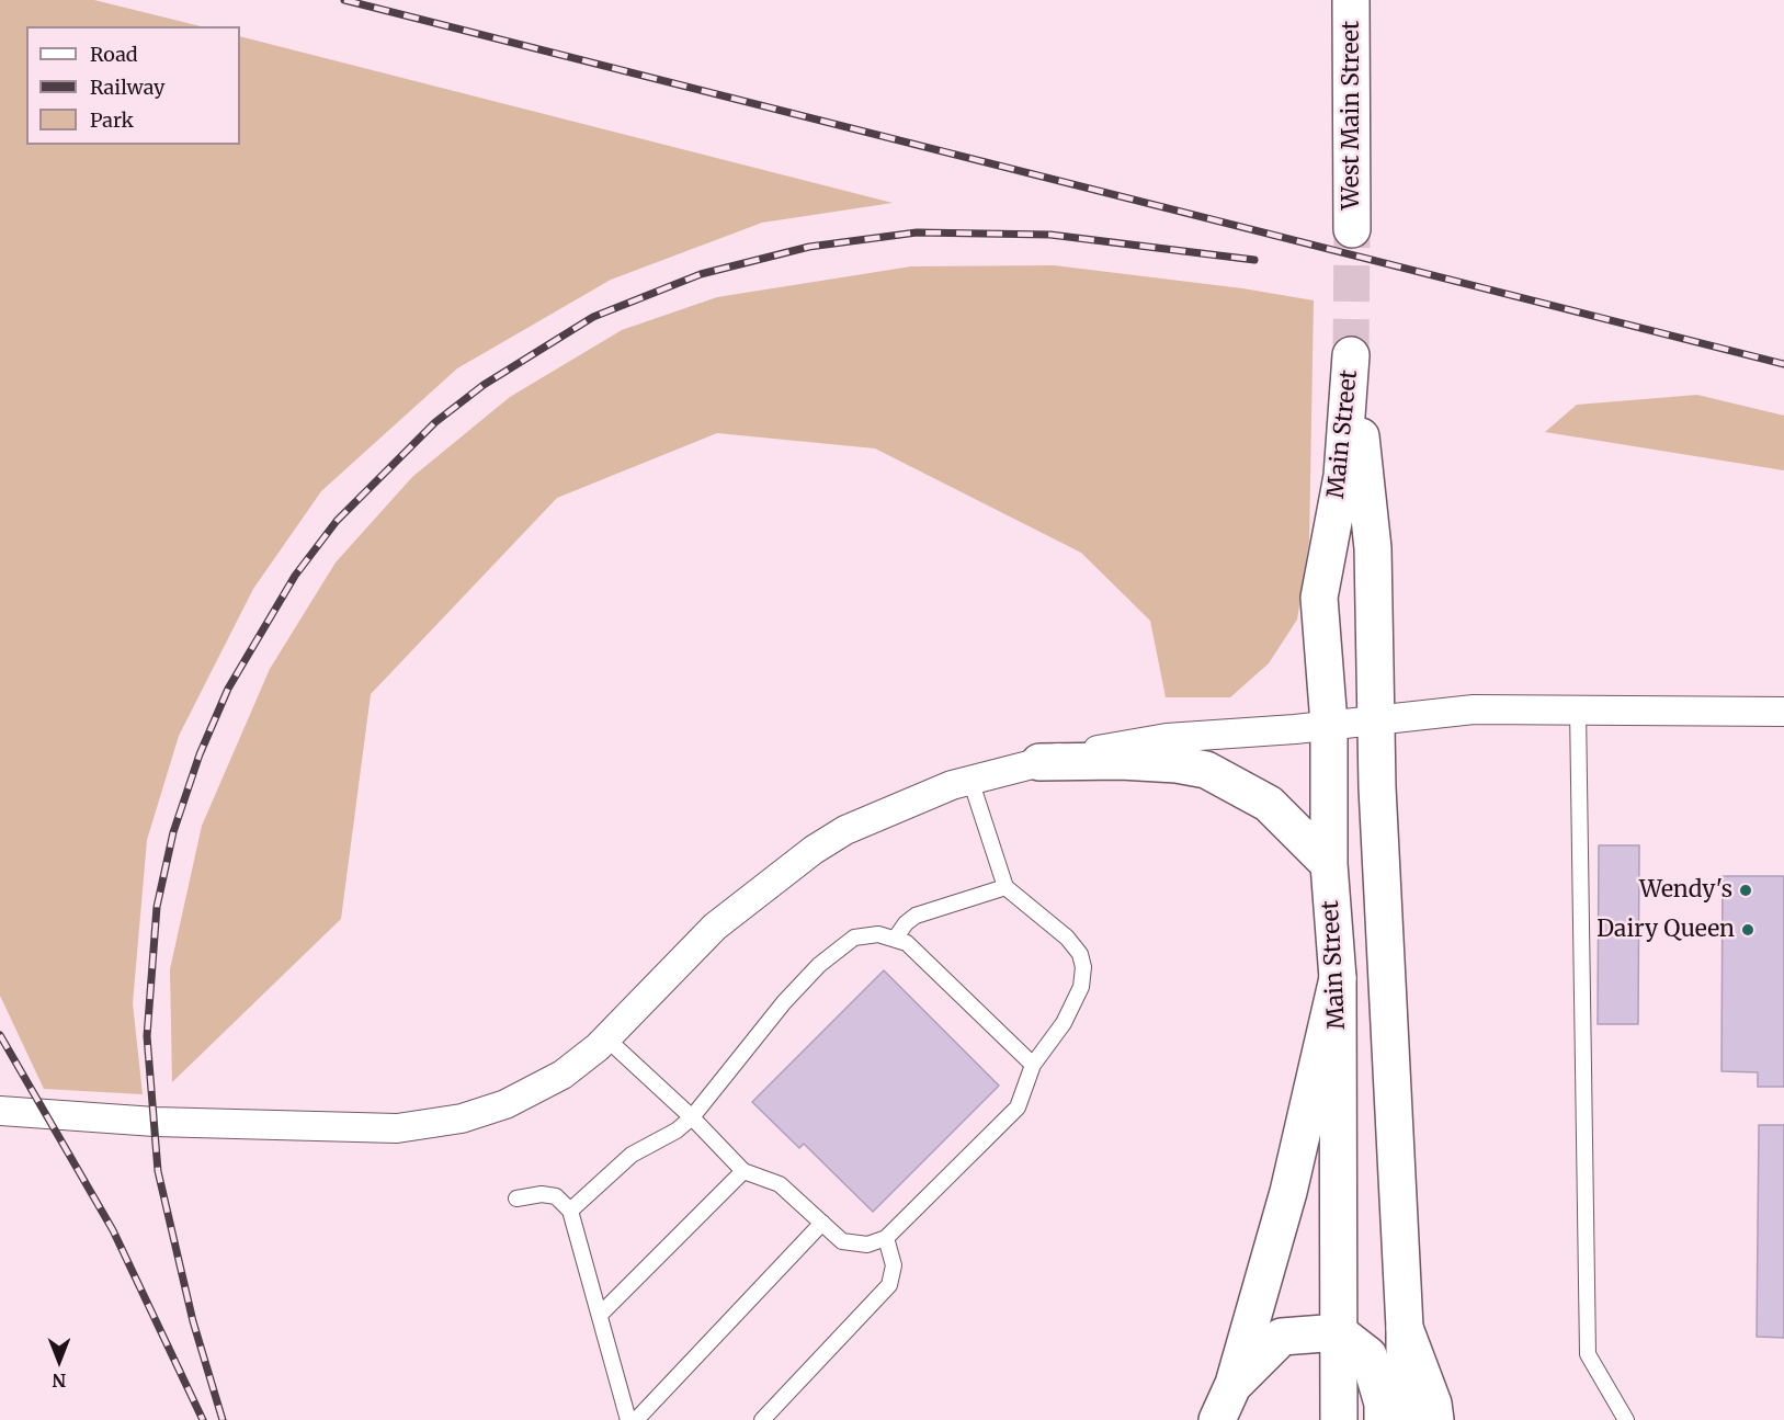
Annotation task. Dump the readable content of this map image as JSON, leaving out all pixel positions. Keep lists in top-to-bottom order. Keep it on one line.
{"streets":{"main road":["West Main Street","Main Street"]},"places":["Wendy's","Dairy Queen"],"legend":["Road","Railway","Park"],"north":"bottom"}
